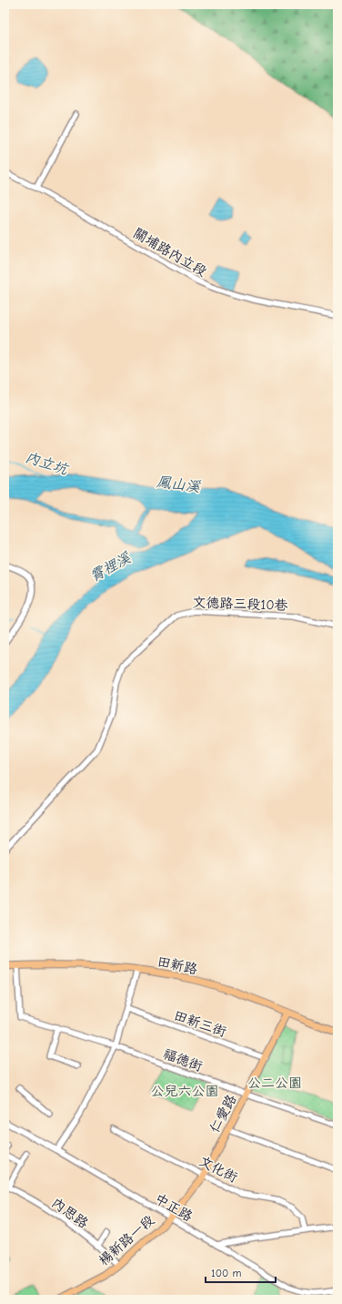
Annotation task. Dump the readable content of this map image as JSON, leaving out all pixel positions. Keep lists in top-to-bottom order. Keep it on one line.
{"streets":{"main road":["田新路","仁愛路","楊新路一段"],"street":["關埔路內立段","文德路三段10巷","田新三街","福德街","文化街","中正路","內思路"]},"crossings":[["田新路","福德街"],["田新路","仁愛路"],["田新三街","仁愛路"],["福德街","仁愛路"],["仁愛路","文化街"],["仁愛路","中正路"],["仁愛路","楊新路一段"],["中正路","楊新路一段"],["內思路","楊新路一段"]],"water":["內立坑","鳳山溪","霄裡溪"],"parks":["公二公園","公兒六公園"],"scale_bar":"100 m"}
